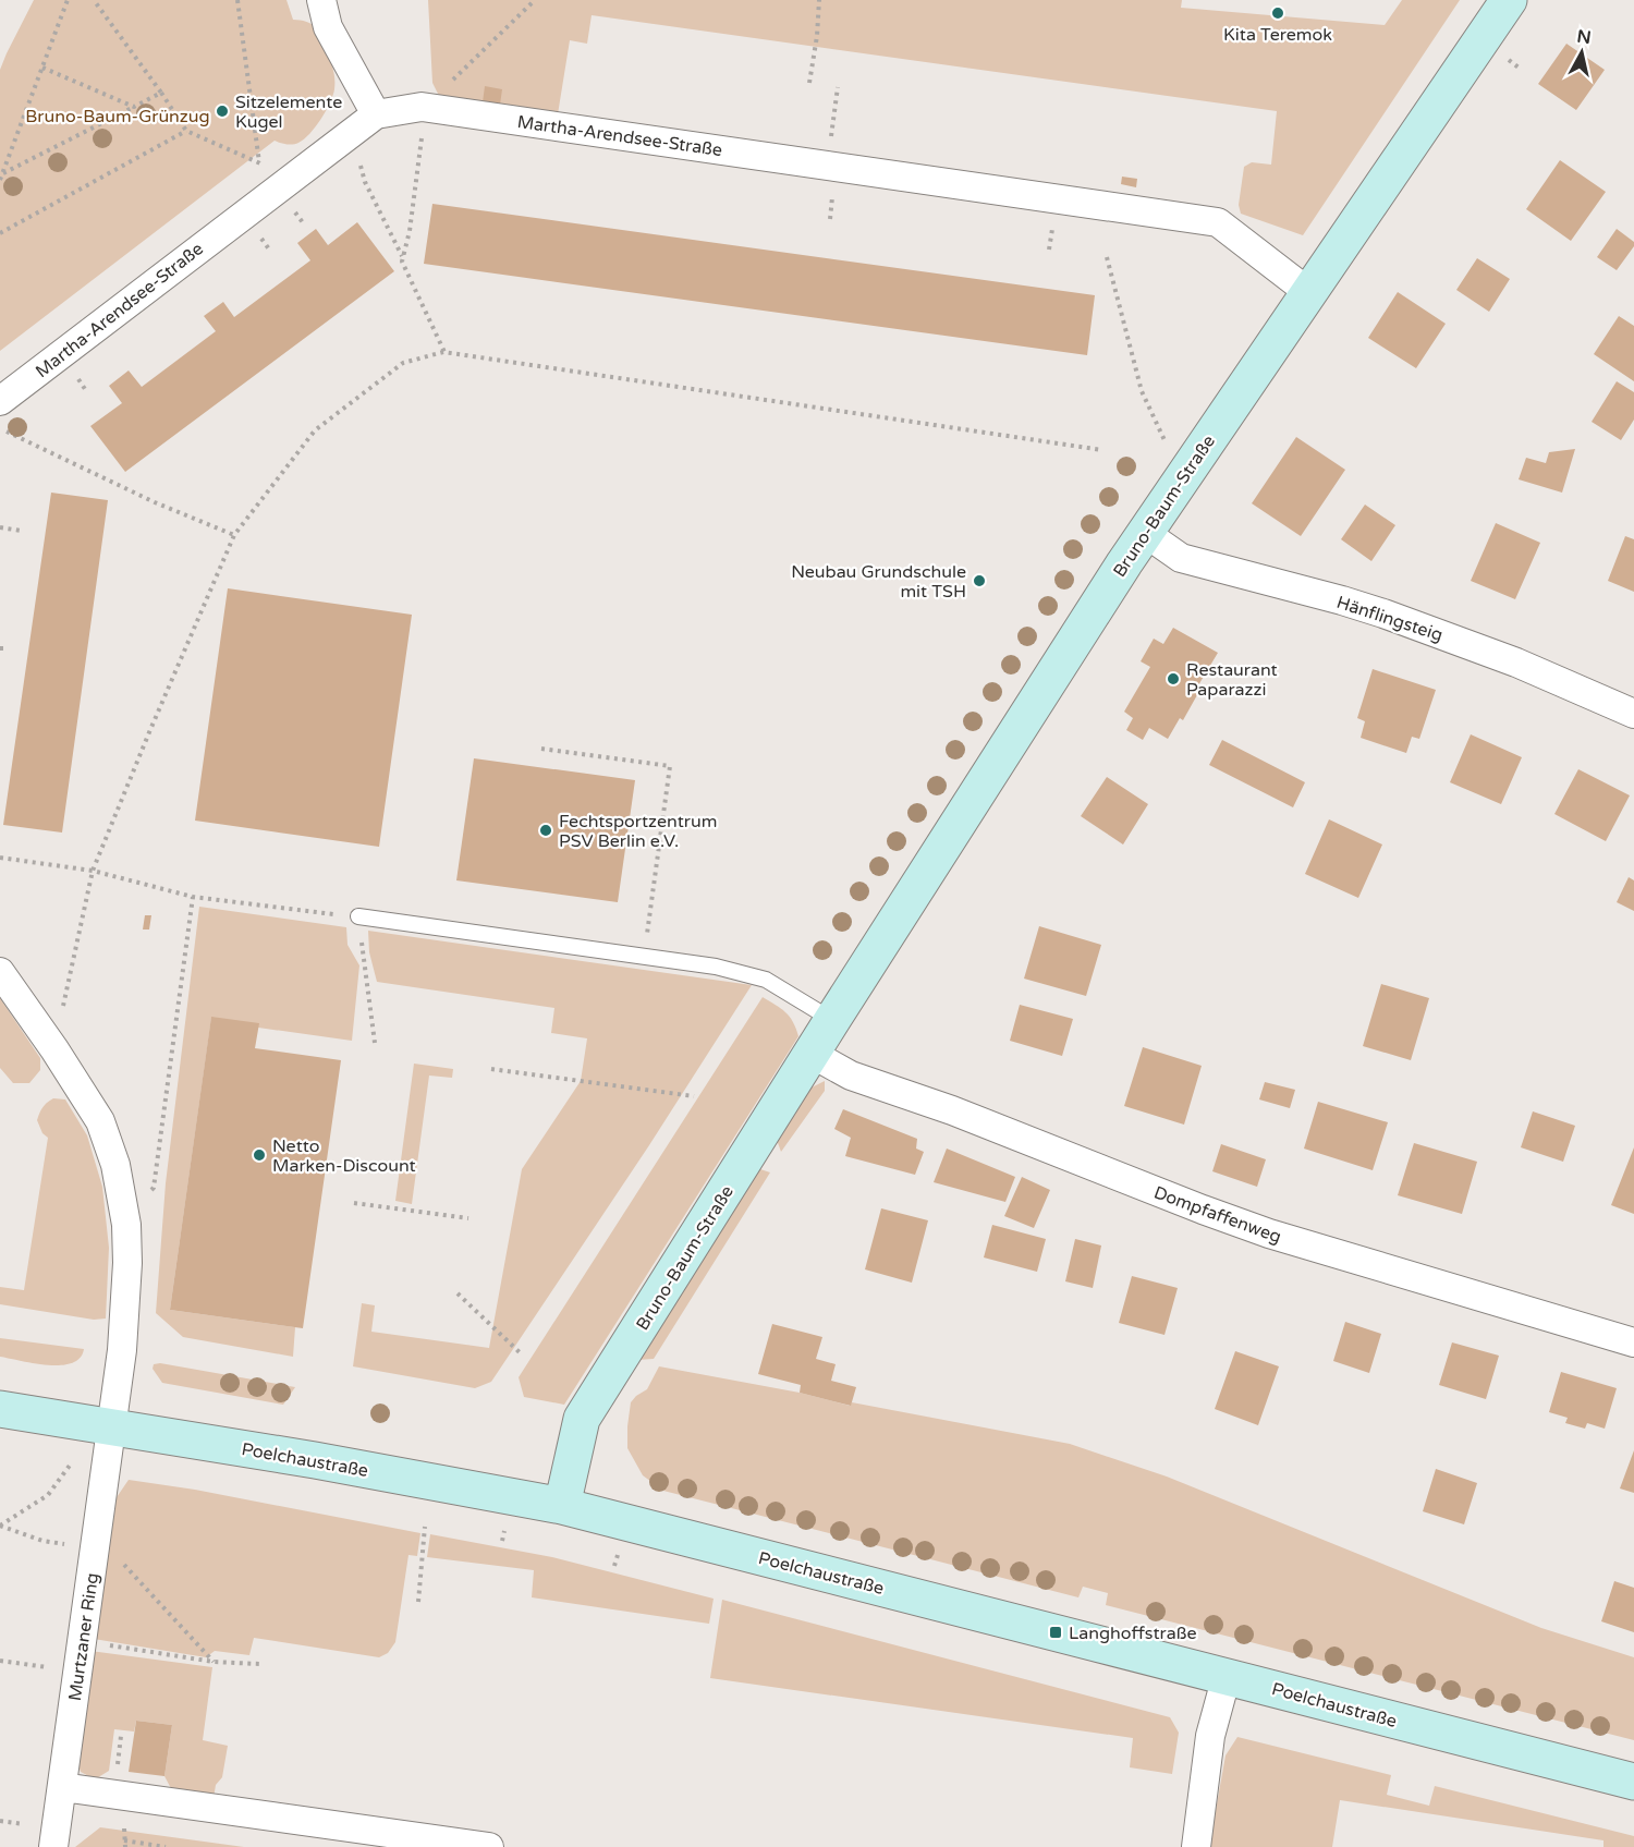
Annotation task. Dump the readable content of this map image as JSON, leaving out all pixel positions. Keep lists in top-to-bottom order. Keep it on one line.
{"streets":{"street":["Martha-Arendsee-Straße","Bruno-Baum-Straße","Hänflingsteig","Dompfaffenweg","Poelchaustraße","Murtzaner Ring"]},"crossings":[["Martha-Arendsee-Straße","Bruno-Baum-Straße"],["Bruno-Baum-Straße","Hänflingsteig"],["Bruno-Baum-Straße","Dompfaffenweg"],["Bruno-Baum-Straße","Poelchaustraße"],["Poelchaustraße","Murtzaner Ring"]],"parks":["Bruno-Baum-Grünzug"],"places":{"other":["Kita Teremok","Sitzelemente Kugel","Neubau Grundschule mit TSH","Restaurant Paparazzi","Fechtsportzentrum PSV Berlin e.V.","Netto Marken-Discount"],"transit":["Langhoffstraße"]},"north":"top"}
